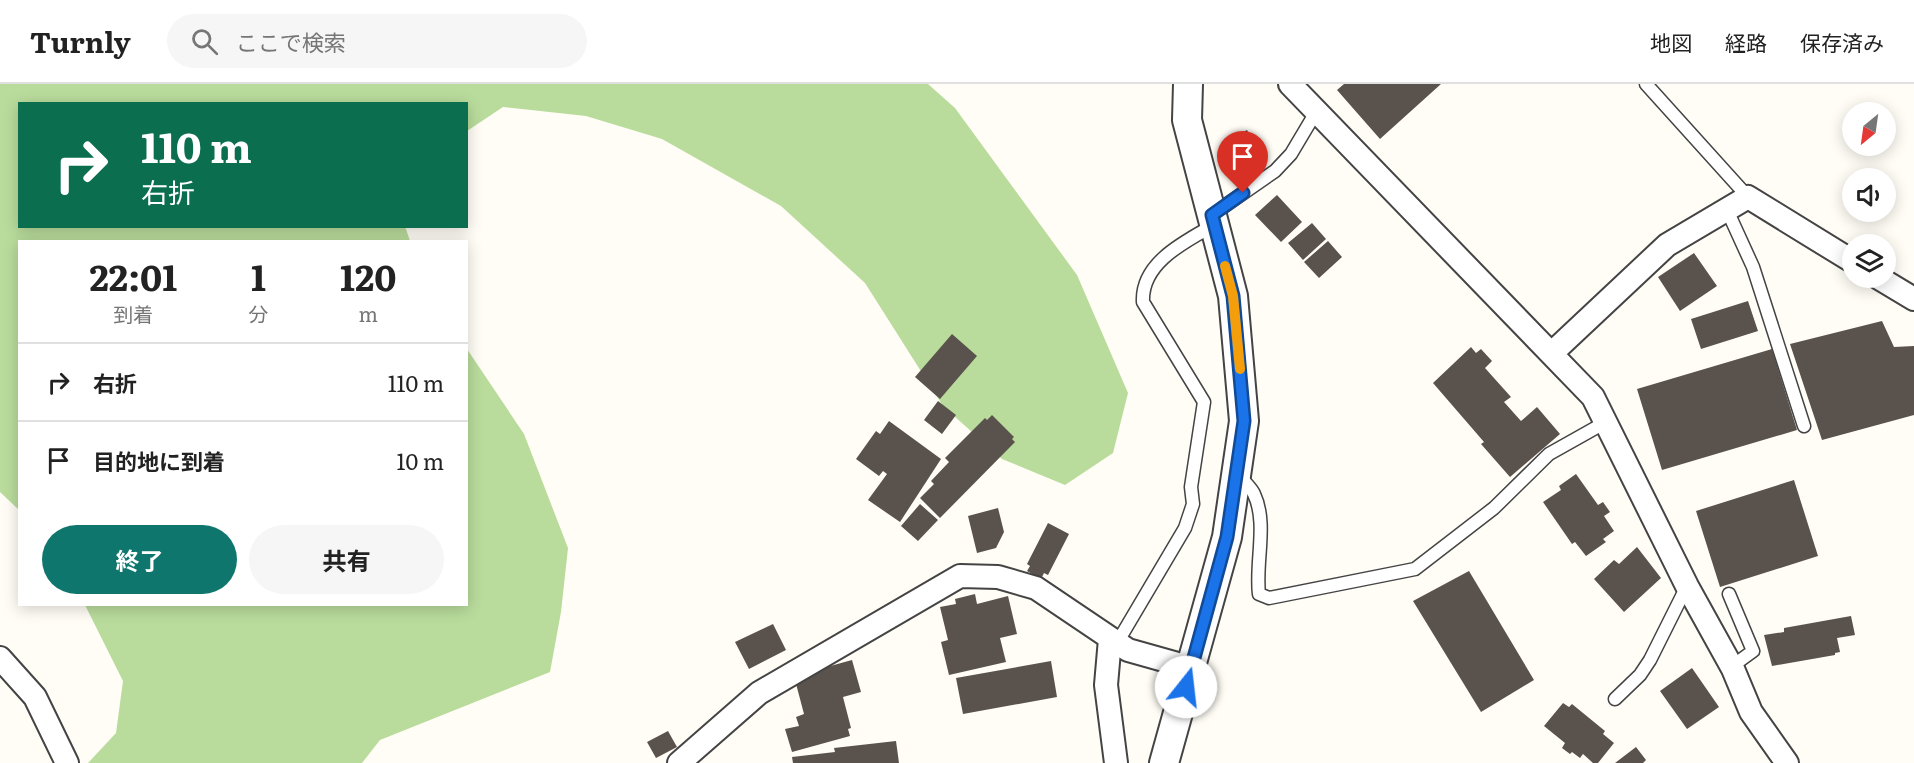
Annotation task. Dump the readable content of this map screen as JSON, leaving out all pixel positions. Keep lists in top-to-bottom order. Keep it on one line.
{"north":"bottom left","page":{"header":"Turnly","search":"ここで検索","nav":["地図","経路","保存済み"],"turn":["110 m","右折"],"eta":["22:01","到着","1","分","120","m"],"list":[{"name":"右折","value":"110 m"},{"name":"目的地に到着","value":"10 m"}],"buttons":["終了","共有"]}}
